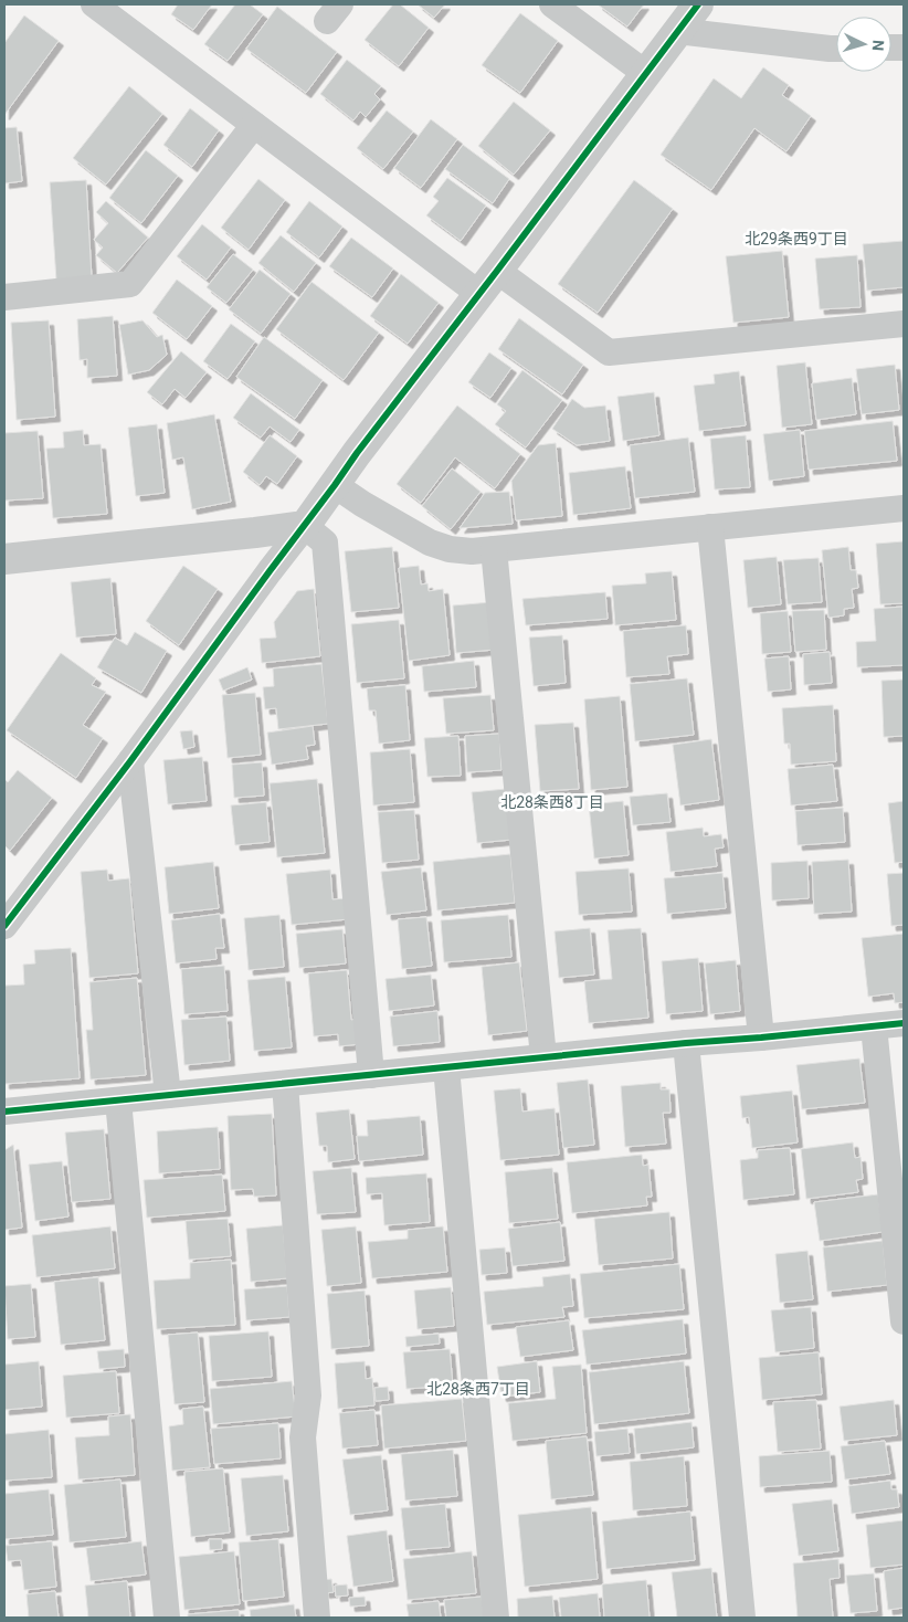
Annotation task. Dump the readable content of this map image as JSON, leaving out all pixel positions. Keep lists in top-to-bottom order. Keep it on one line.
{"districts":["北29条西9丁目","北28条西8丁目","北28条西7丁目"],"north":"right"}
